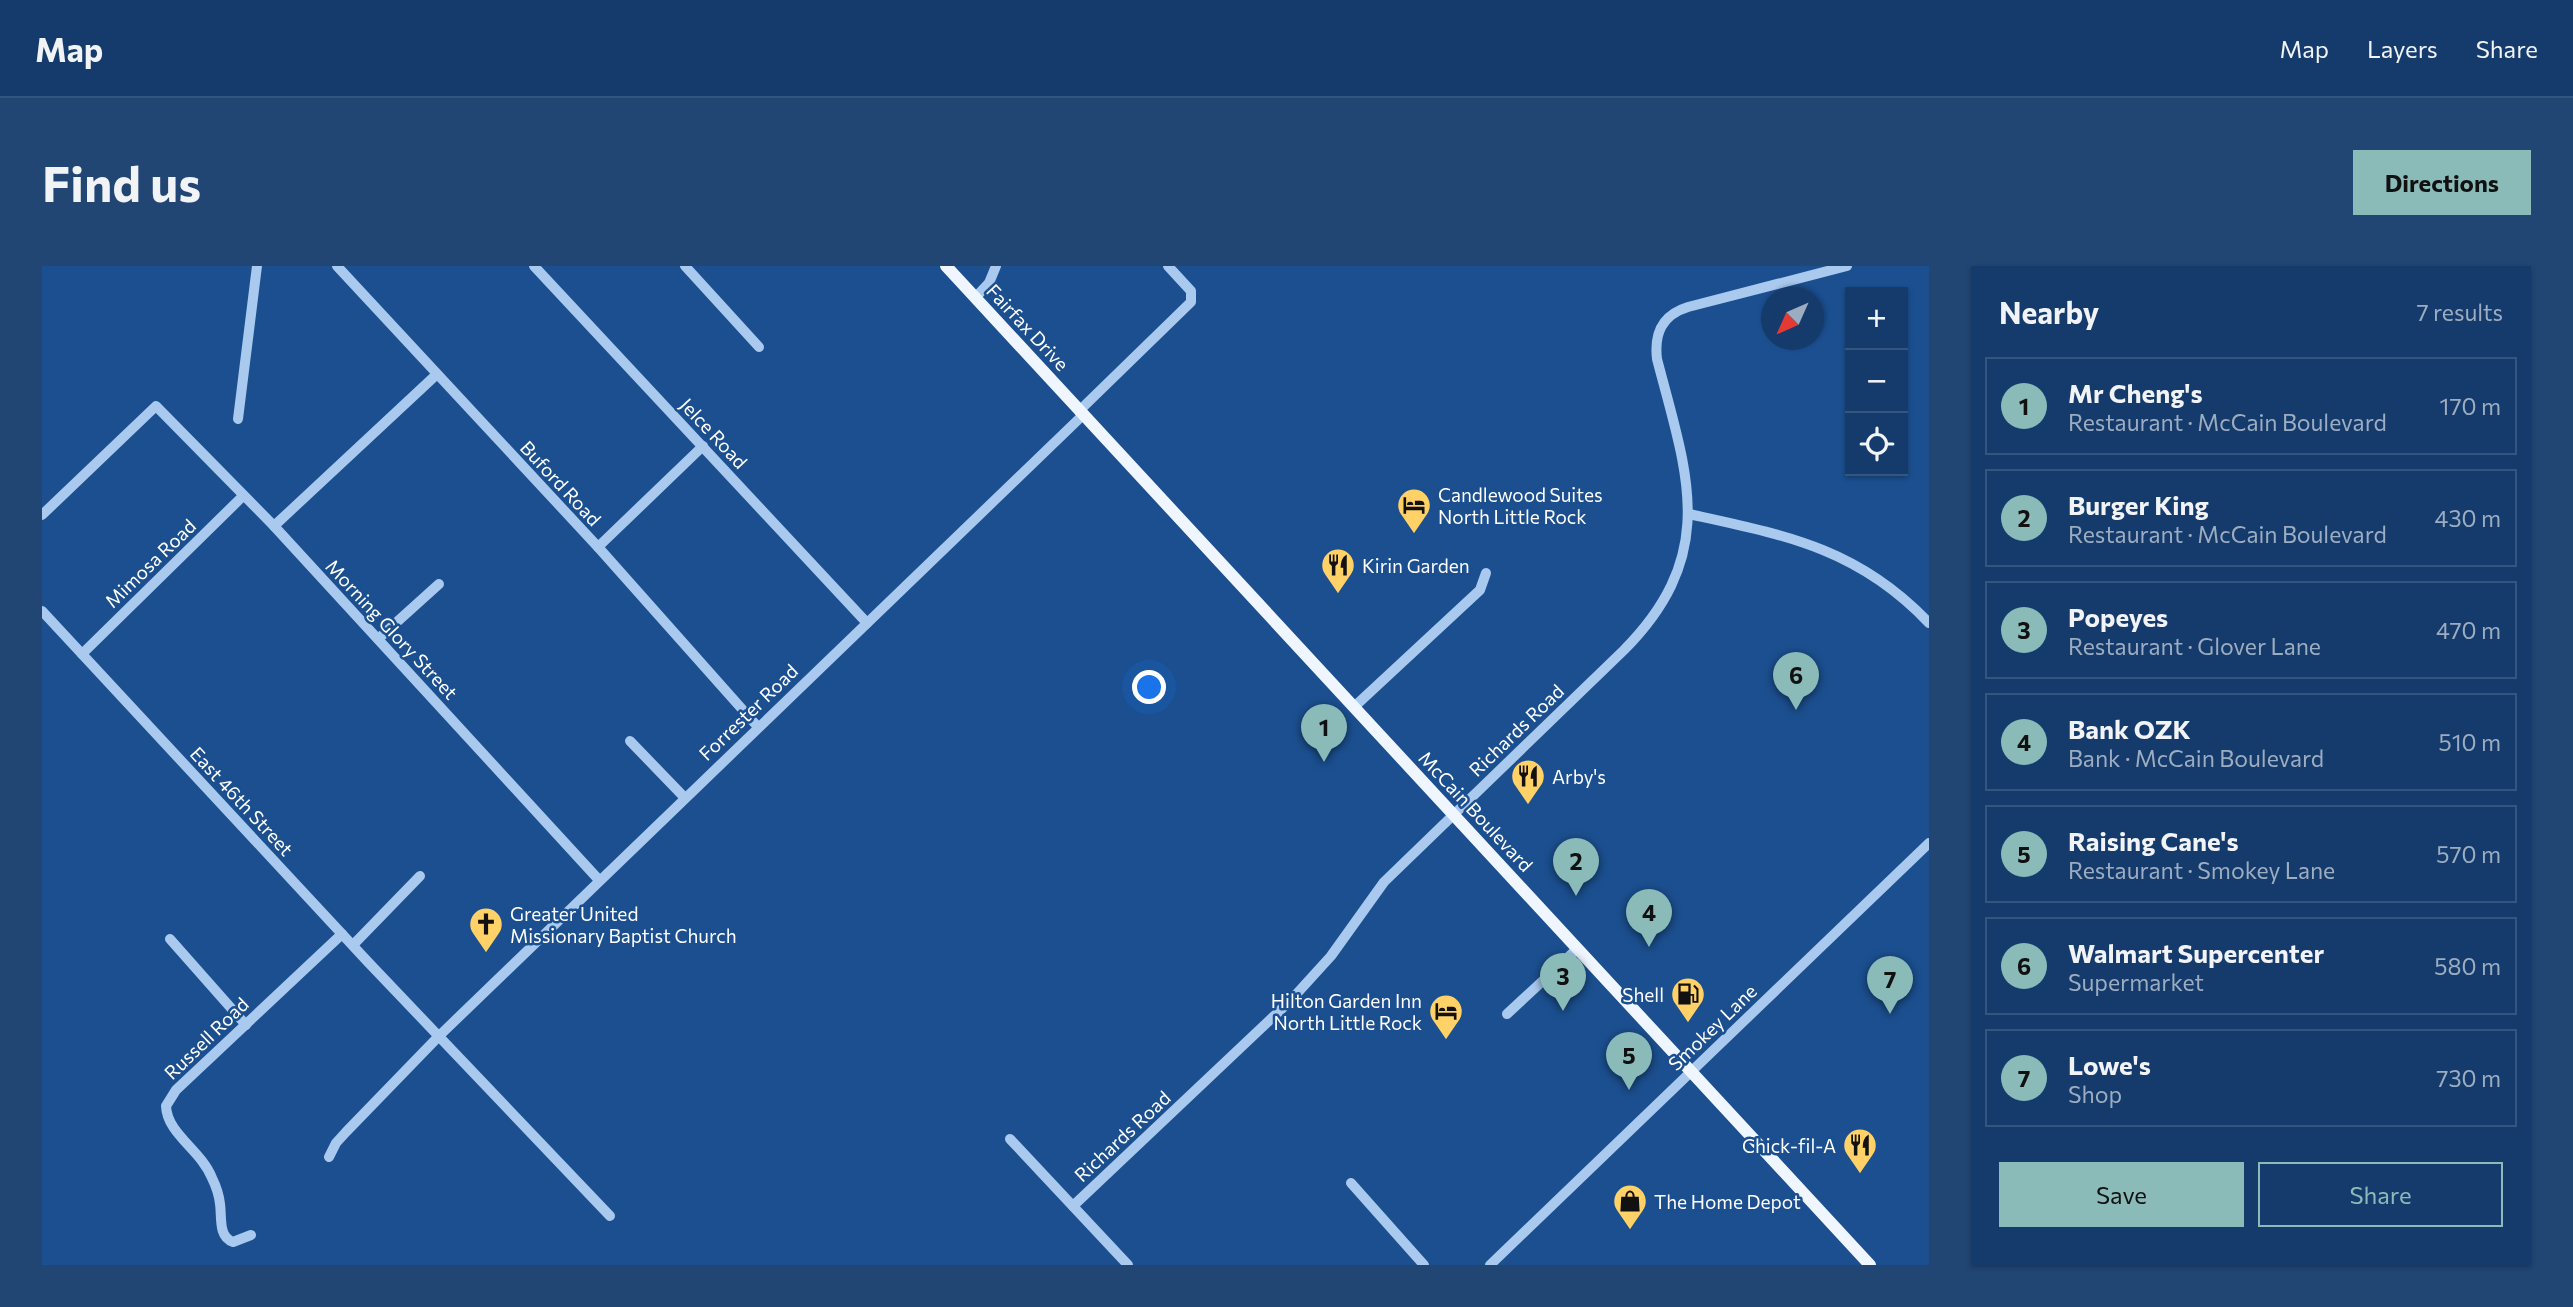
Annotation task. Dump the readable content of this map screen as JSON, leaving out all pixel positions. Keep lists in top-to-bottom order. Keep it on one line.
{"streets":{"main road":["Fairfax Drive","McCain Boulevard"],"street":["Jelce Road","Buford Road","Mimosa Road","Morning Glory Street","Forrester Road","Richards Road","East 46th Street","Smokey Lane","Russell Road"]},"crossings":[["Fairfax Drive","Forrester Road"],["Fairfax Drive","McCain Boulevard"],["Jelce Road","Forrester Road"],["Buford Road","Forrester Road"],["Mimosa Road","Morning Glory Street"],["Mimosa Road","East 46th Street"],["Morning Glory Street","Forrester Road"],["Forrester Road","East 46th Street"],["Forrester Road","McCain Boulevard"],["Richards Road","McCain Boulevard"],["East 46th Street","Russell Road"],["McCain Boulevard","Smokey Lane"]],"places":{"hotel":["Candlewood Suites North Little Rock","Hilton Garden Inn North Little Rock"],"restaurant":["Kirin Garden","Arby's","Chick-fil-A"],"church":["Greater United Missionary Baptist Church"],"fuel station":["Shell"],"shop":["The Home Depot"]},"north":"bottom left","page":{"header":"Map","nav":["Map","Layers","Share"],"buttons":["Directions",["Save","Share"]],"title":"Find us","heading":["Nearby","7 results"],"map_buttons":["+","−"],"list":[{"mark":"1","name":"Mr Cheng's","note":"Restaurant · McCain Boulevard","value":"170 m"},{"mark":"2","name":"Burger King","note":"Restaurant · McCain Boulevard","value":"430 m"},{"mark":"3","name":"Popeyes","note":"Restaurant · Glover Lane","value":"470 m"},{"mark":"4","name":"Bank OZK","note":"Bank · McCain Boulevard","value":"510 m"},{"mark":"5","name":"Raising Cane's","note":"Restaurant · Smokey Lane","value":"570 m"},{"mark":"6","name":"Walmart Supercenter","note":"Supermarket","value":"580 m"},{"mark":"7","name":"Lowe's","note":"Shop","value":"730 m"}],"pins":["6","1","2","4","3","7","5"]}}
